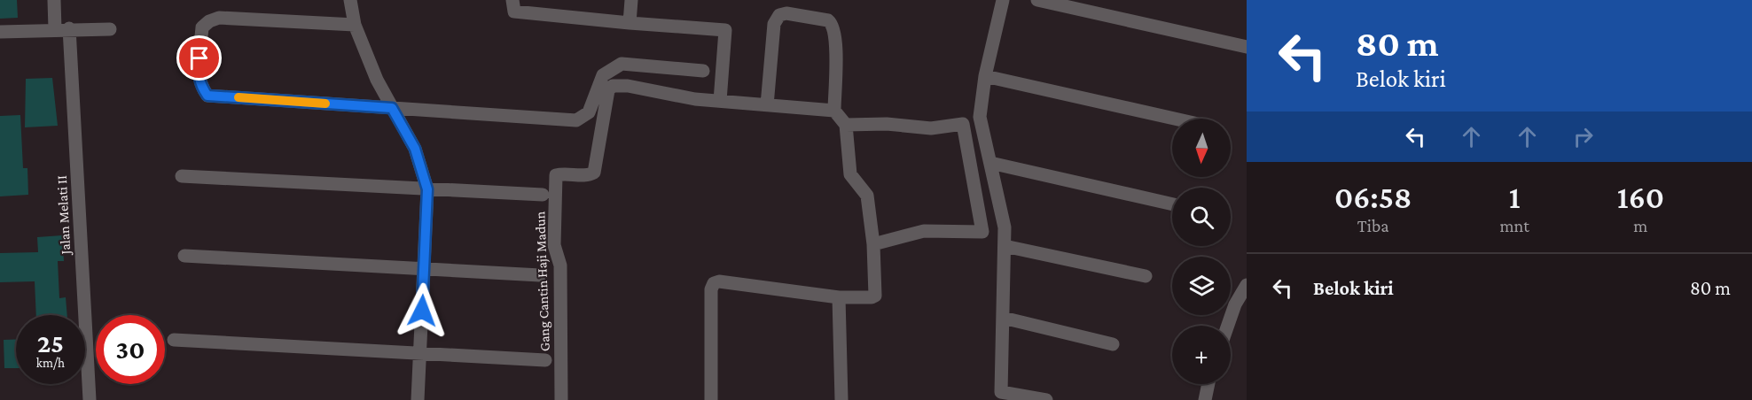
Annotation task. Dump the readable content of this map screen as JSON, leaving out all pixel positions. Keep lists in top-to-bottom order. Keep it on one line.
{"streets":{"street":["Jalan Melati II","Gang Cantin Haji Madun"]},"north":"bottom","page":{"turn":["80 m","Belok kiri"],"map_buttons":"+","eta":["06:58","Tiba","1","mnt","160","m"],"list":[{"name":"Belok kiri","value":"80 m"}],"speed":"25 km/h","limit":"30"}}
